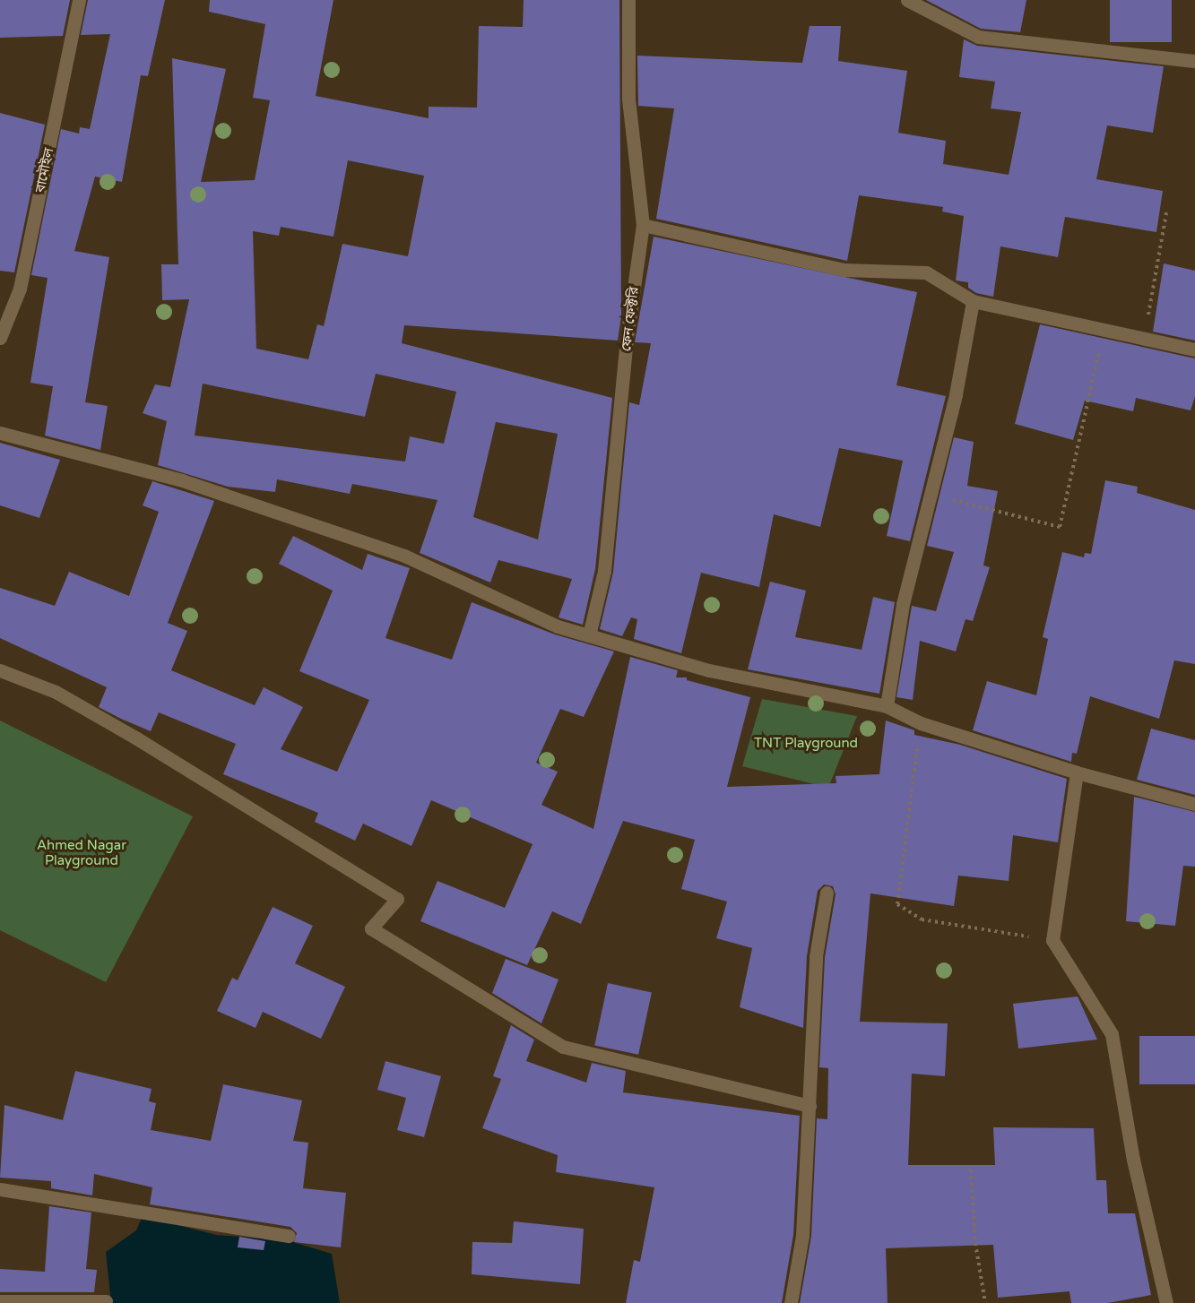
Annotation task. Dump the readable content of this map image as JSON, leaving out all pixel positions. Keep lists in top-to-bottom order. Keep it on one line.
{"streets":{"street":["বামৌইল","ফেন ফেক্টরি"]},"parks":["TNT Playground","Ahmed Nagar Playground"]}
